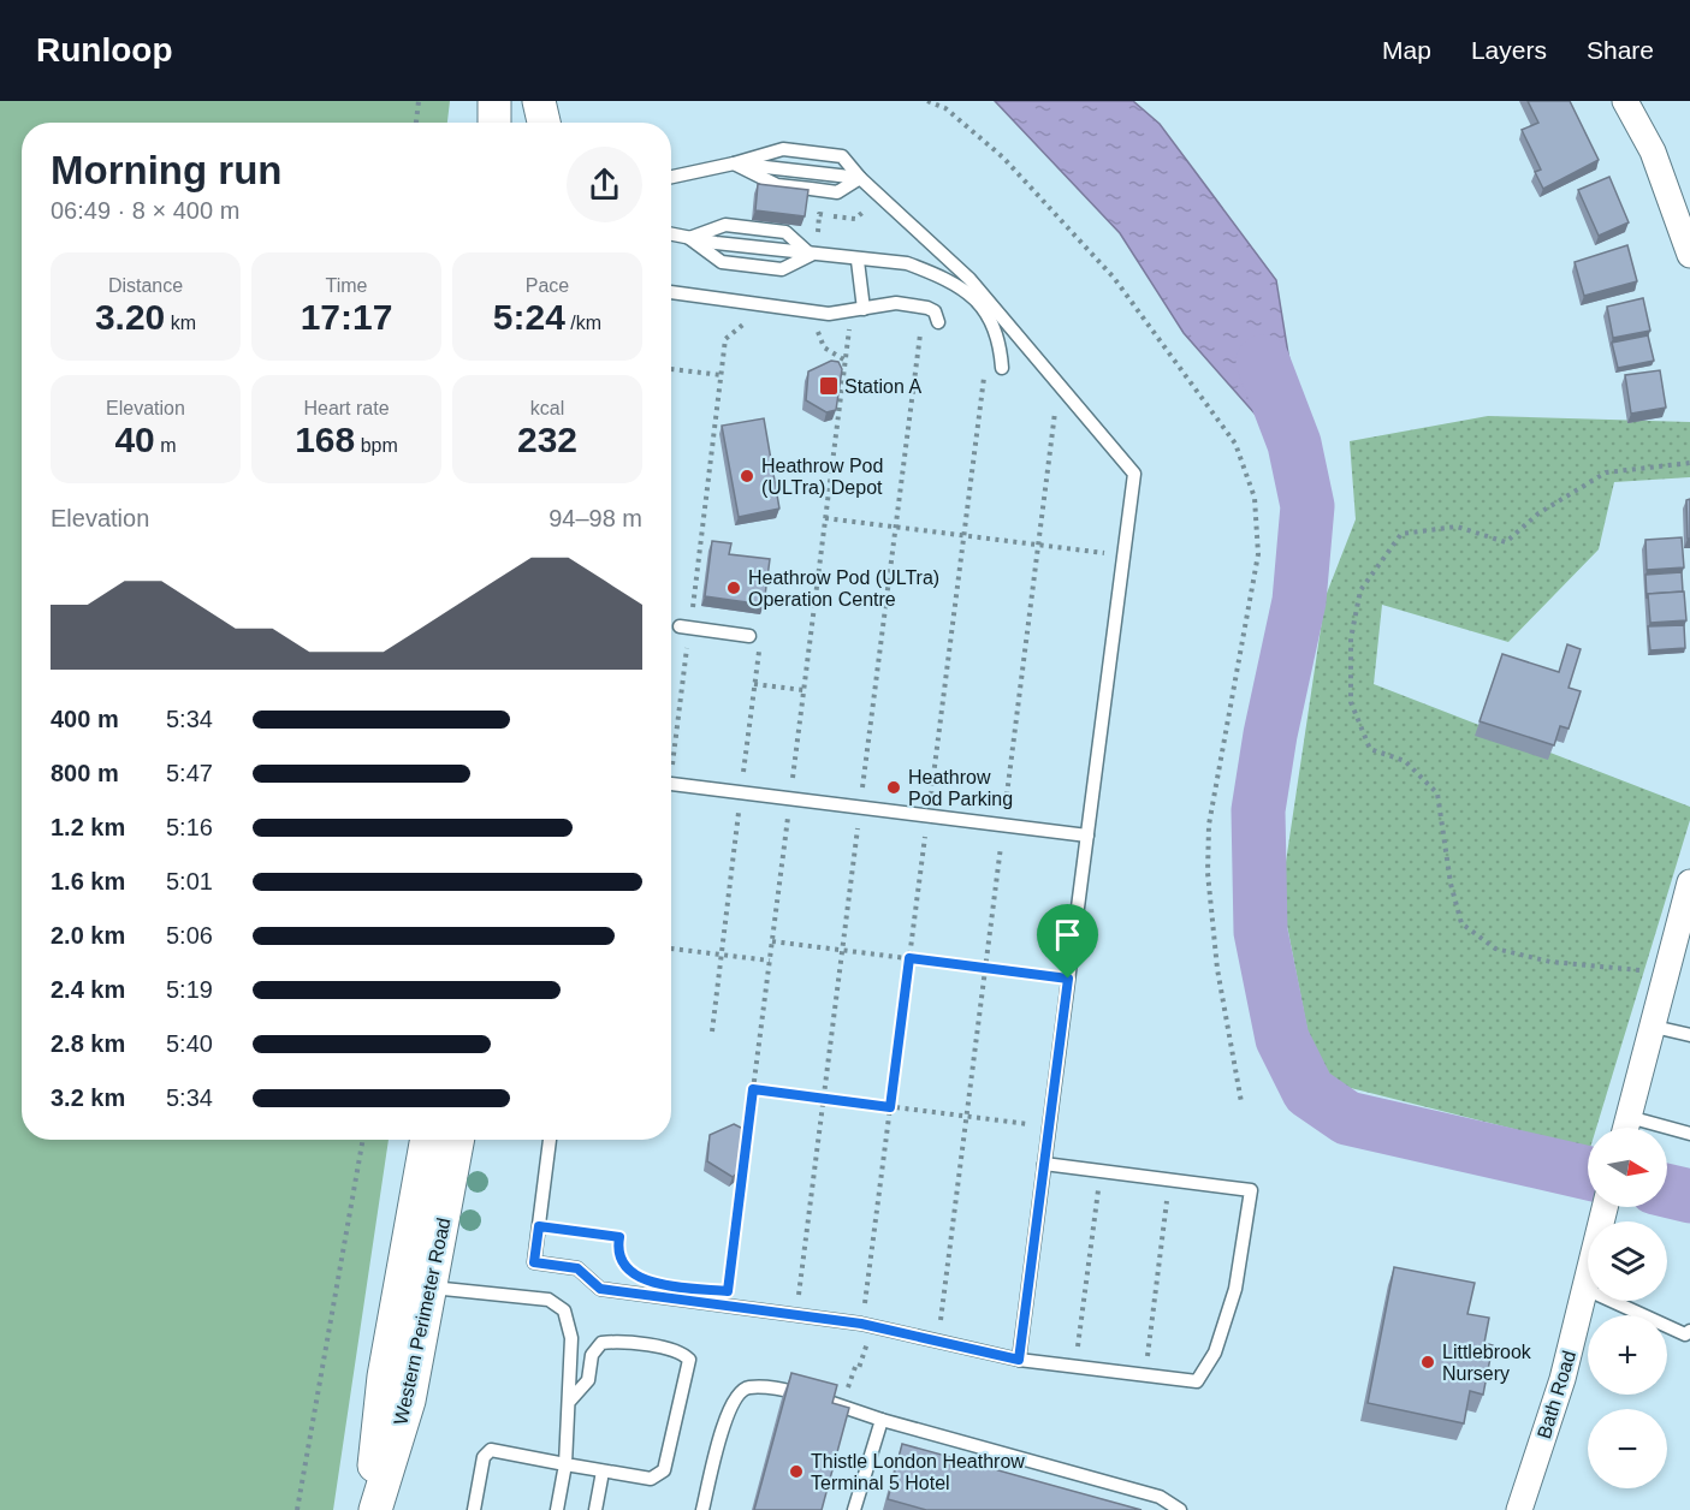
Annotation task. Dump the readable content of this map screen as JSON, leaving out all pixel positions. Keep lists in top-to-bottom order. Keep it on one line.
{"streets":{"street":["Western Perimeter Road","Bath Road"]},"places":{"transit":["Station A"],"other":["Heathrow Pod (ULTra) Depot","Heathrow Pod (ULTra) Operation Centre","Heathrow Pod Parking","Littlebrook Nursery","Thistle London Heathrow Terminal 5 Hotel"]},"north":"right","page":{"header":"Runloop","nav":["Map","Layers","Share"],"heading":["Morning run","06:49 · 8 × 400 m"],"stats":[["Distance","3.20 km"],["Time","17:17"],["Pace","5:24 /km"],["Elevation","40 m"],["Heart rate","168 bpm"],["kcal","232"]],"chart":["Elevation","94–98 m"],"list":[{"name":"400 m","note":"5:34"},{"name":"800 m","note":"5:47"},{"name":"1.2 km","note":"5:16"},{"name":"1.6 km","note":"5:01"},{"name":"2.0 km","note":"5:06"},{"name":"2.4 km","note":"5:19"},{"name":"2.8 km","note":"5:40"},{"name":"3.2 km","note":"5:34"}],"map_buttons":["+","−"]}}
